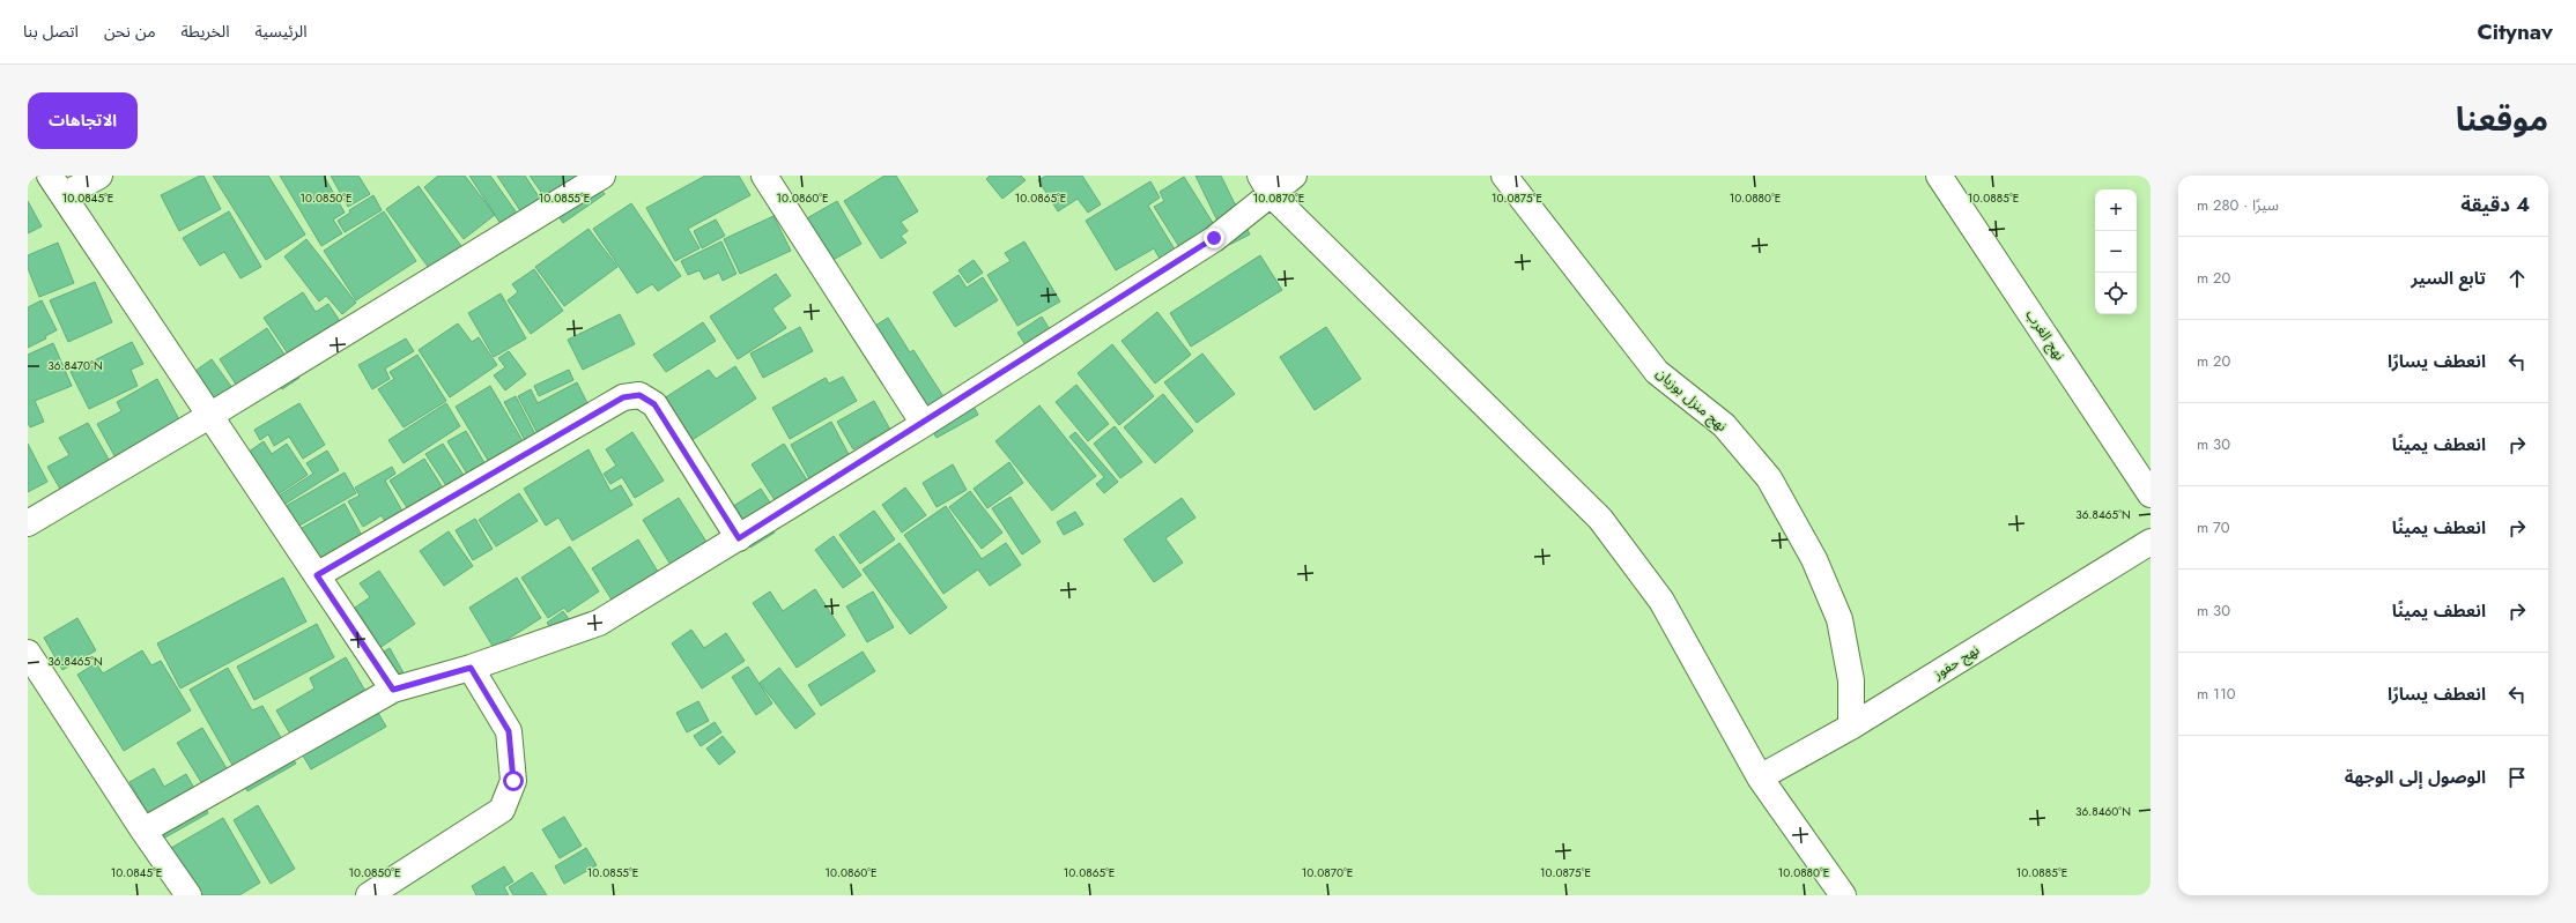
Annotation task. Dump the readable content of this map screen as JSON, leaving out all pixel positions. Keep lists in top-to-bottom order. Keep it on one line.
{"streets":{"street":["نهج الغرب","نهج منزل بوزيان","نهج حفوز"]},"crossings":[["نهج منزل بوزيان","نهج حفوز"]],"page":{"header":"Citynav","nav":["الرئيسية","الخريطة","من نحن","اتصل بنا"],"title":"موقعنا","buttons":"الاتجاهات","heading":["4 دقيقة","سيرًا · 280 m"],"map_buttons":["+","−"],"list":[["تابع السير","20 m"],["انعطف يسارًا","20 m"],["انعطف يمينًا","30 m"],["انعطف يمينًا","70 m"],["انعطف يمينًا","30 m"],["انعطف يسارًا","110 m"],"الوصول إلى الوجهة"]},"coordinates":["10.0845°E","10.0850°E","10.0855°E","10.0860°E","10.0865°E","10.0870°E","10.0875°E","10.0880°E","10.0885°E","36.8470°N","36.8465°N","36.8460°N"]}
